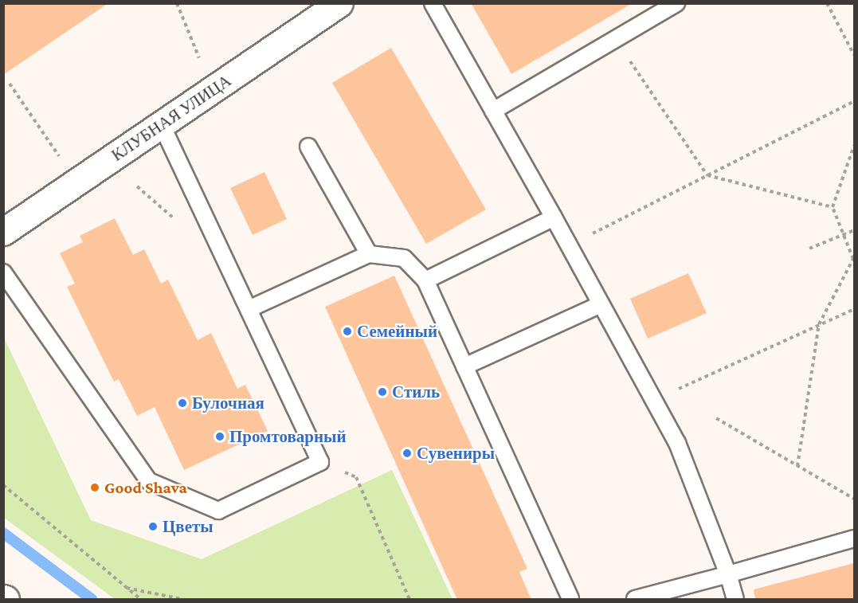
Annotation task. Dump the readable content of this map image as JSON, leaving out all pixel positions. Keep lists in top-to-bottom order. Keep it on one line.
{"streets":{"street":["КЛУБНАЯ УЛИЦА"]},"places":["Семейный","Стиль","Булочная","Промтоварный","Сувениры","Good Shava","Цветы"]}
